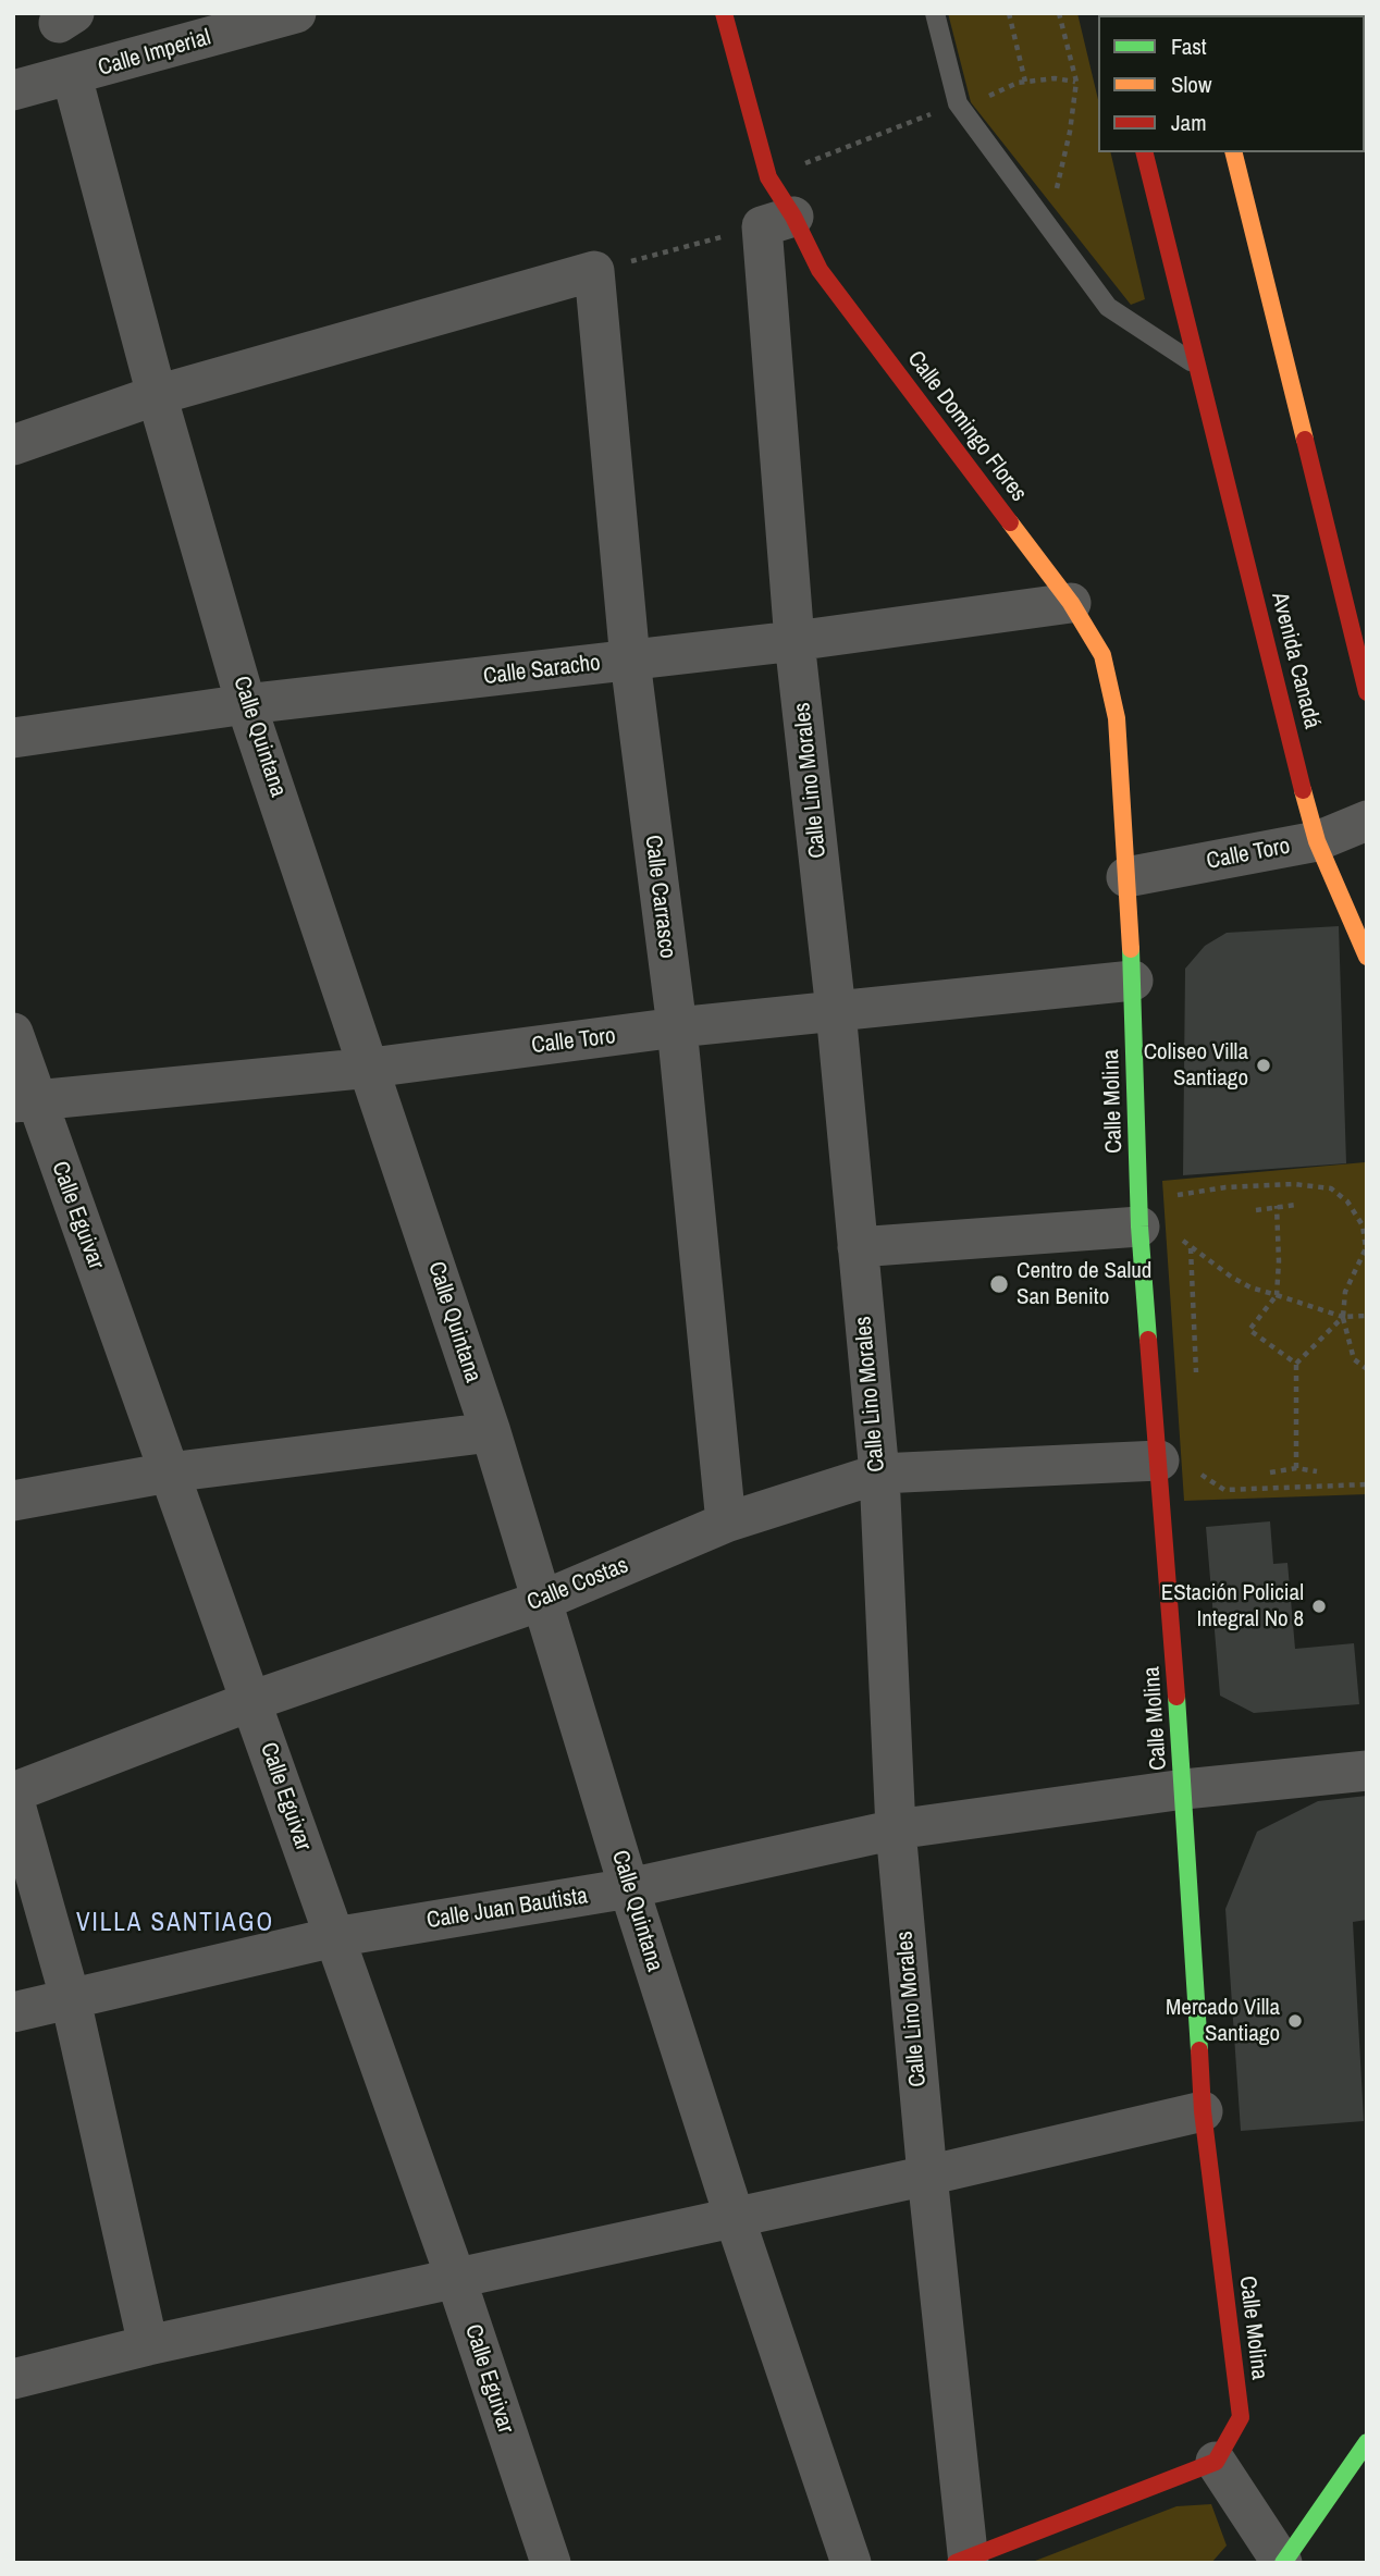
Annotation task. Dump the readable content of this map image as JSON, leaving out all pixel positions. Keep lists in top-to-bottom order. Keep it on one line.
{"streets":{"main road":["Calle Domingo Flores","Avenida Canadá","Calle Molina"],"street":["Calle Imperial","Calle Saracho","Calle Quintana","Calle Lino Morales","Calle Toro","Calle Carrasco","Calle Eguivar","Calle Costas","Calle Juan Bautista"]},"crossings":[["Calle Imperial","Calle Quintana"],["Calle Domingo Flores","Calle Saracho"],["Calle Domingo Flores","Calle Lino Morales"],["Calle Domingo Flores","Calle Toro"],["Calle Domingo Flores","Calle Molina"],["Avenida Canadá","Calle Toro"],["Calle Saracho","Calle Quintana"],["Calle Saracho","Calle Lino Morales"],["Calle Saracho","Calle Carrasco"],["Calle Quintana","Calle Toro"],["Calle Quintana","Calle Costas"],["Calle Quintana","Calle Juan Bautista"],["Calle Lino Morales","Calle Toro"],["Calle Lino Morales","Calle Costas"],["Calle Lino Morales","Calle Juan Bautista"],["Calle Toro","Calle Carrasco"],["Calle Toro","Calle Molina"],["Calle Toro","Calle Eguivar"],["Calle Carrasco","Calle Costas"],["Calle Molina","Calle Costas"],["Calle Molina","Calle Juan Bautista"],["Calle Eguivar","Calle Costas"],["Calle Eguivar","Calle Juan Bautista"]],"districts":["VILLA SANTIAGO"],"places":["Coliseo Villa Santiago","Centro de Salud San Benito","EStación Policial Integral No 8","Mercado Villa Santiago"],"legend":["Fast","Slow","Jam"]}
